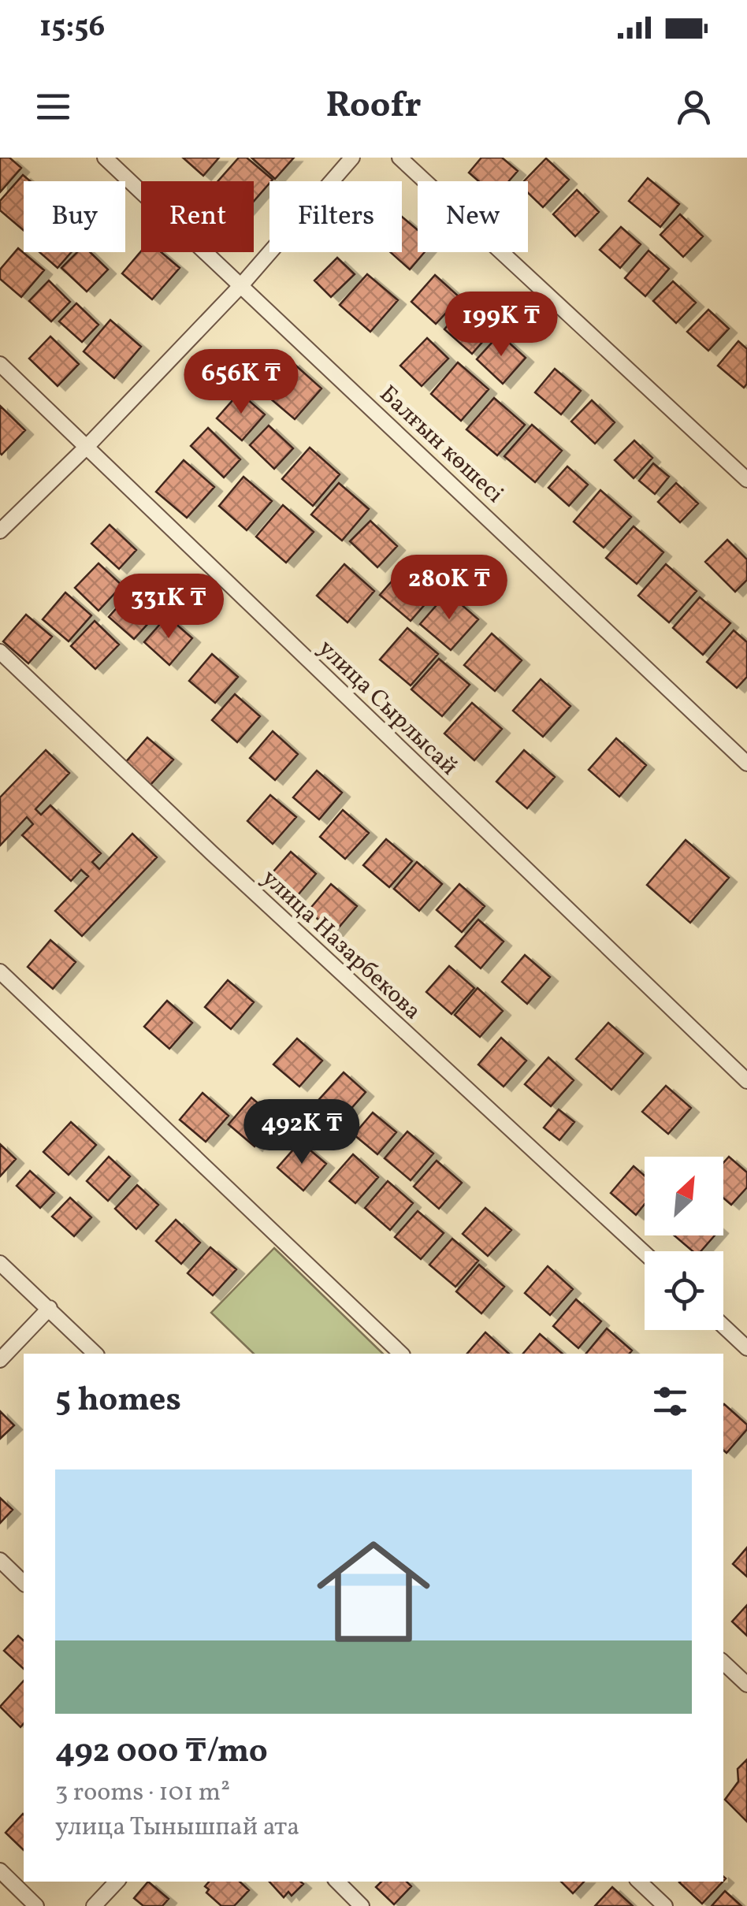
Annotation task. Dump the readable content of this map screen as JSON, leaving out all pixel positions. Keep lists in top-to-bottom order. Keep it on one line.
{"streets":{"street":["Балғын көшесі","улица Сырлысай","улица Назарбекова"]},"north":"top right","page":{"status":"15:56","header":"Roofr","chip":["Buy","Rent","Filters","New"],"price":["199K ₸","656K ₸","280K ₸","331K ₸","492K ₸"],"heading":"5 homes","list":[{"name":"492 000 ₸/mo","note":"3 rooms · 101 m² · улица Тынышпай ата"}]}}
